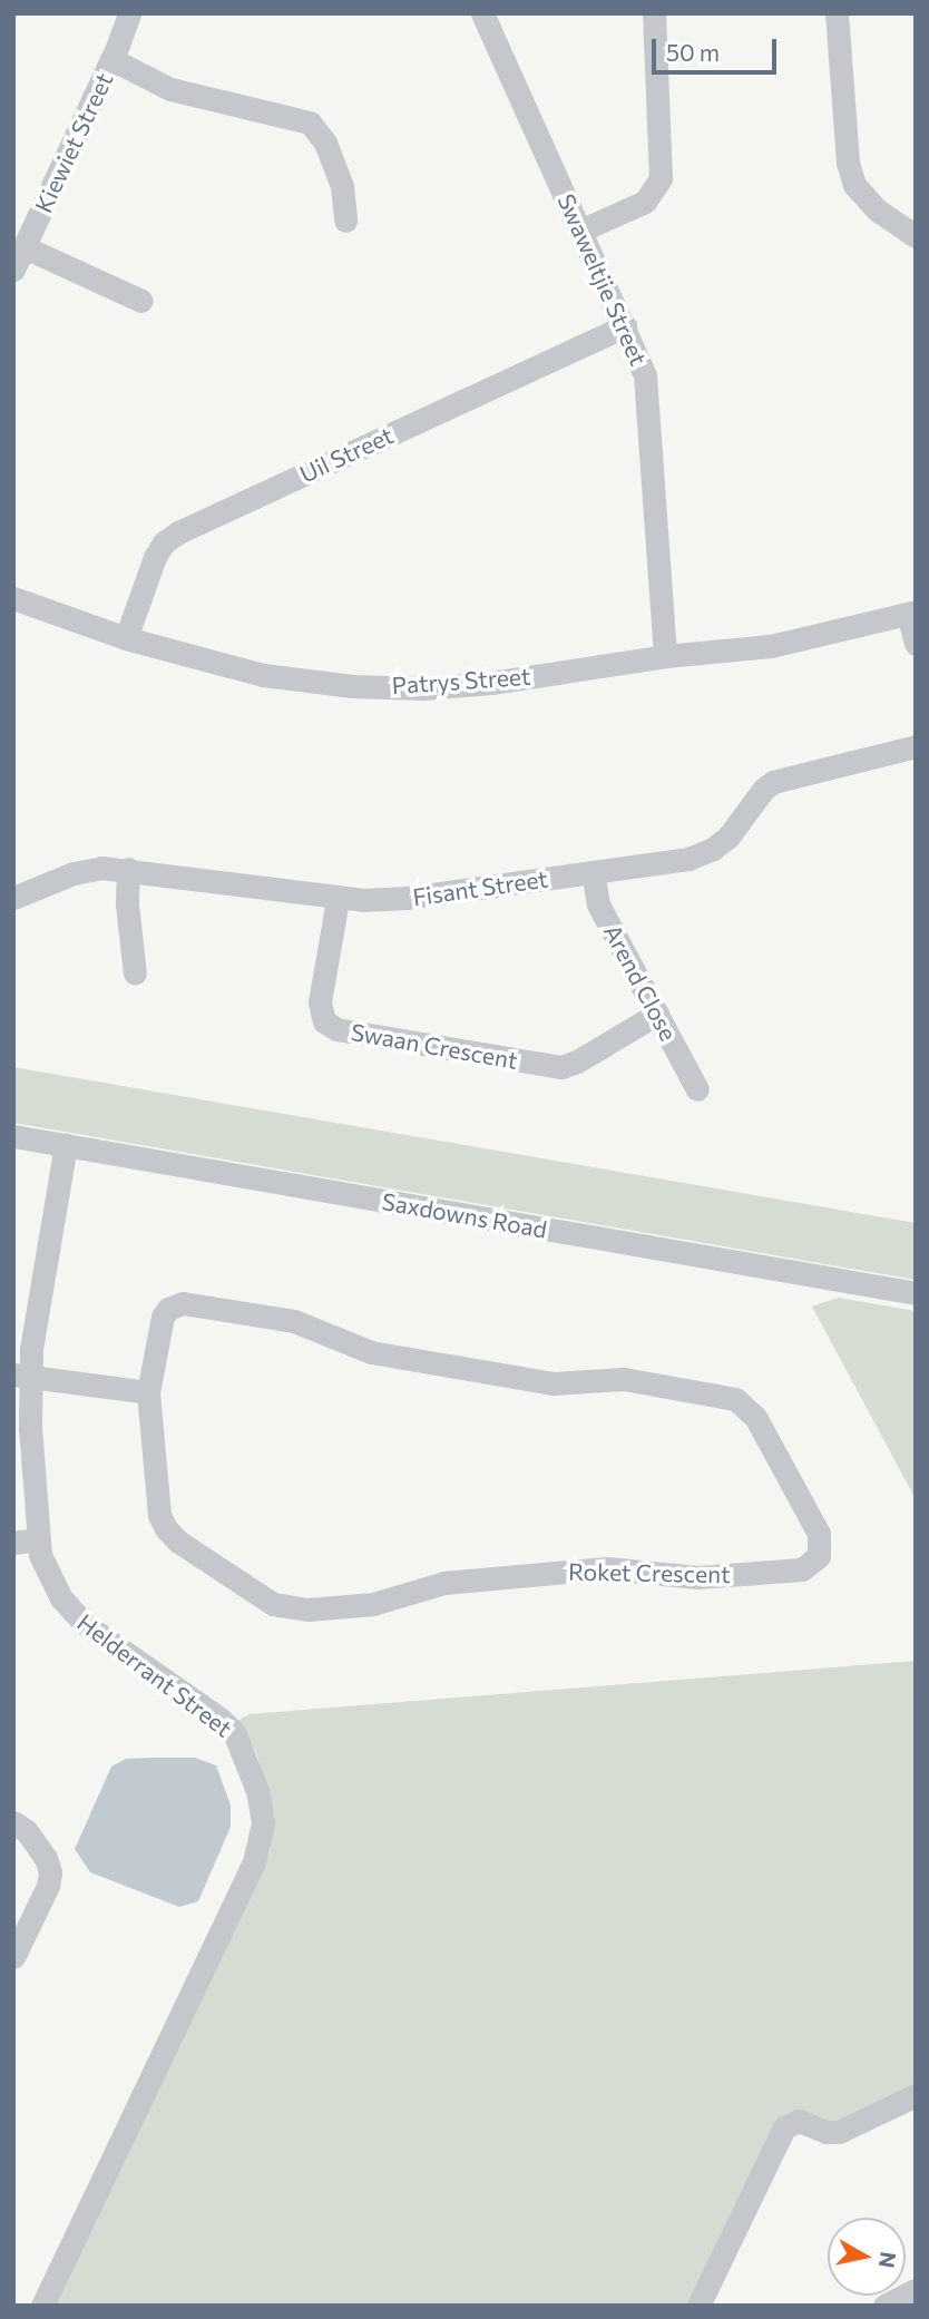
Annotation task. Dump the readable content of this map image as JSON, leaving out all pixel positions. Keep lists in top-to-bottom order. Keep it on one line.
{"streets":{"street":["Kiewiet Street","Swaweltjie Street","Uil Street","Patrys Street","Fisant Street","Arend Close","Swaan Crescent","Saxdowns Road","Roket Crescent","Helderrant Street"]},"crossings":[["Swaweltjie Street","Uil Street"],["Swaweltjie Street","Patrys Street"],["Uil Street","Patrys Street"],["Fisant Street","Arend Close"],["Fisant Street","Swaan Crescent"],["Arend Close","Swaan Crescent"],["Saxdowns Road","Helderrant Street"]],"scale_bar":"50 m","north":"right"}
